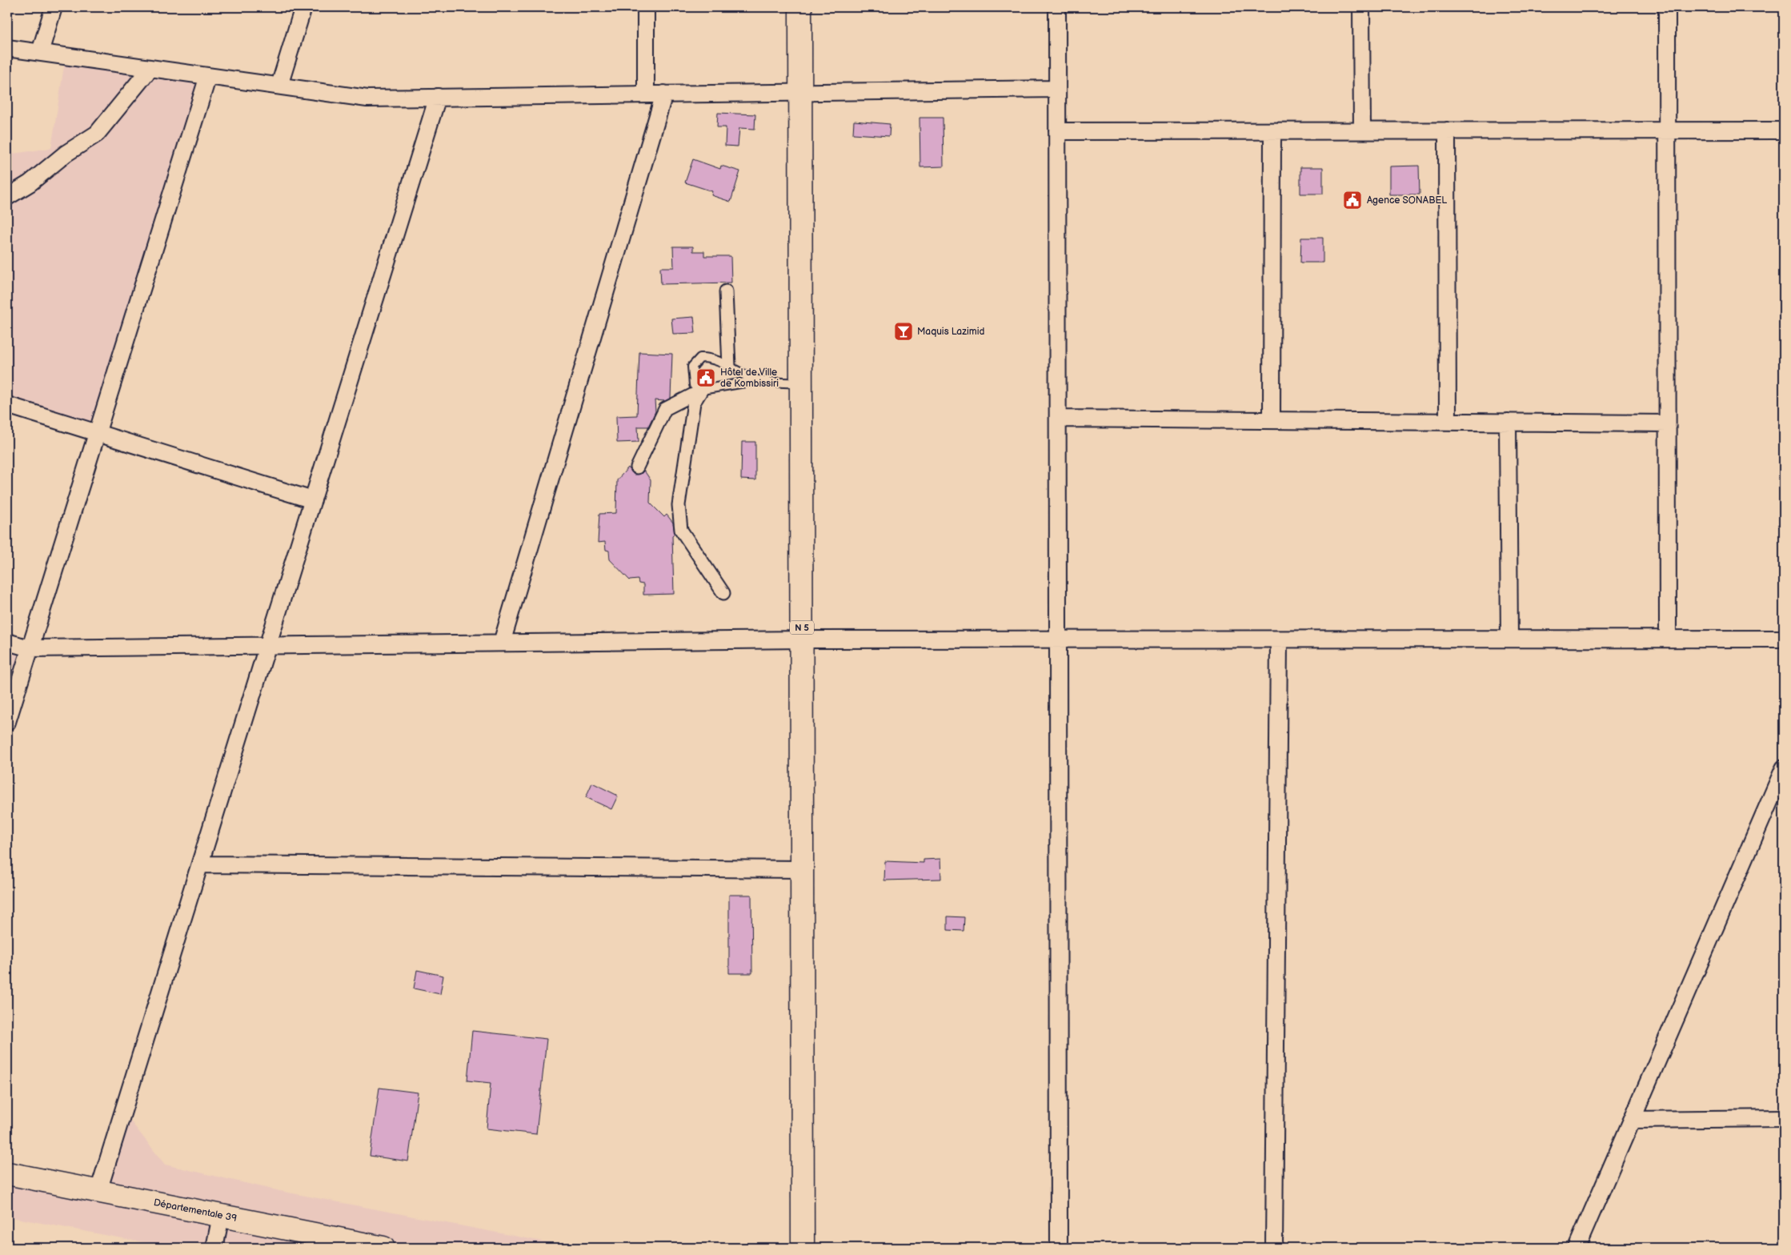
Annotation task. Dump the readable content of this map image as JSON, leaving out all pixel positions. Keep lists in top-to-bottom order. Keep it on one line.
{"streets":{"main road":["N 5","Départementale 39"]},"places":{"public building":["Agence SONABEL","Hôtel de Ville de Kombissiri"],"bar":["Maquis Lazimid"]}}
